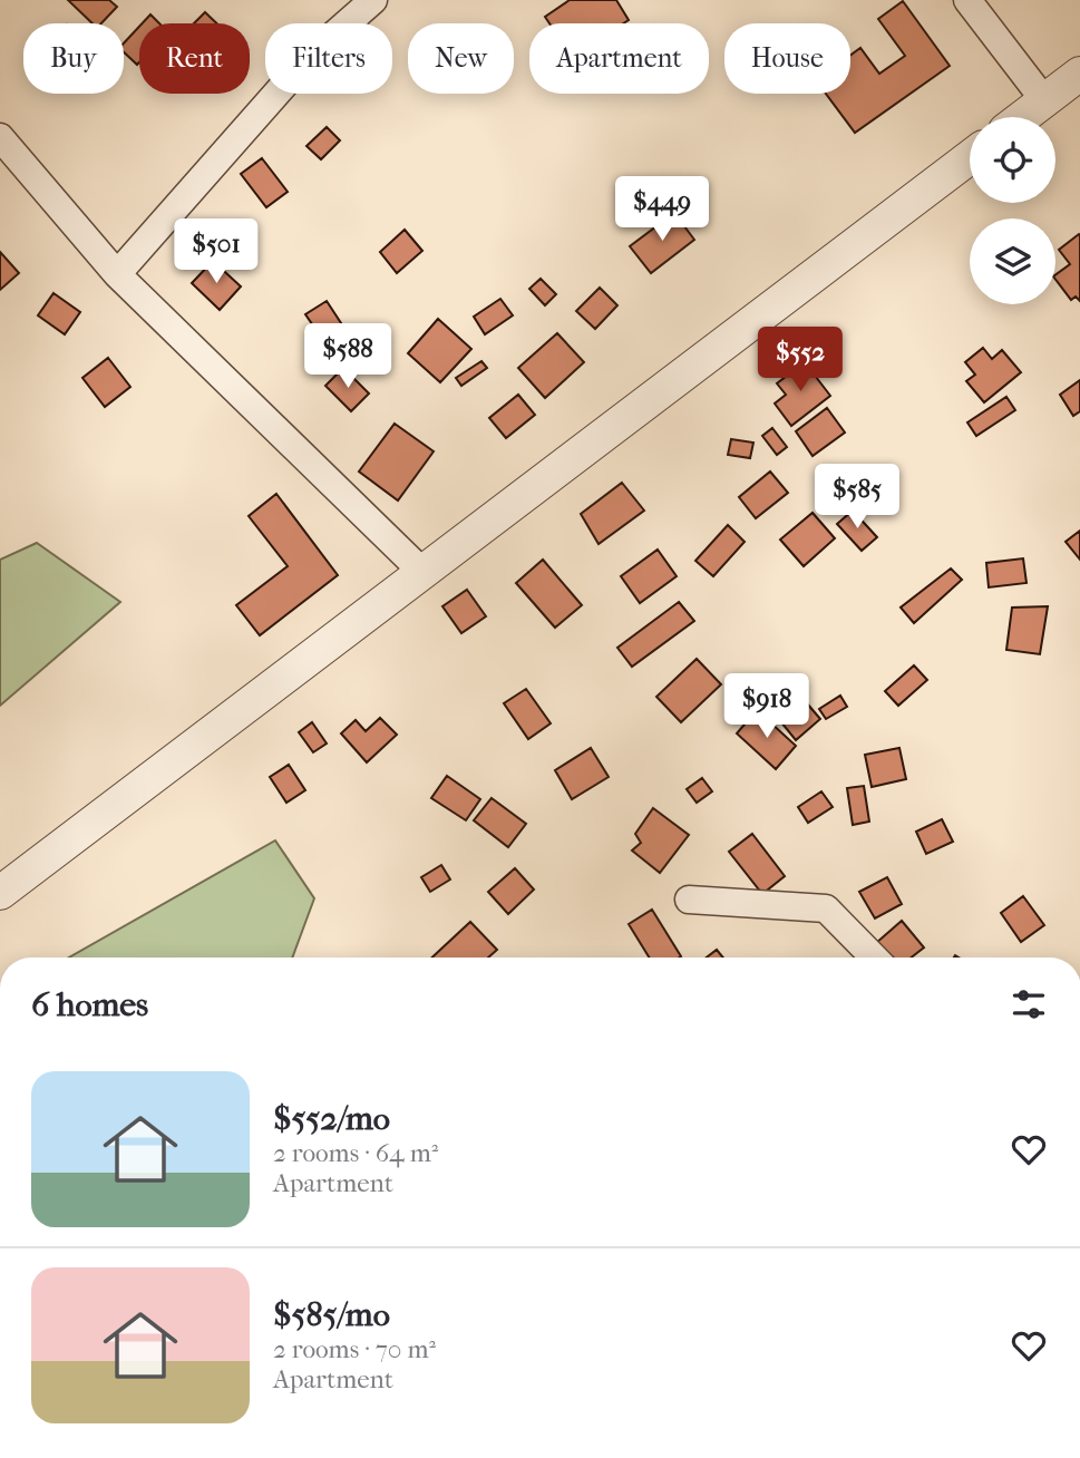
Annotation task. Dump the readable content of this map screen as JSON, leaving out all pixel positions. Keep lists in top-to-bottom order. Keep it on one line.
{"page":{"chip":["Buy","Rent","Filters","New","Apartment","House"],"price":["$449","$501","$588","$552","$585","$918"],"heading":"6 homes","list":[{"name":"$552/mo","note":"2 rooms · 64 m² · Apartment"},{"name":"$585/mo","note":"2 rooms · 70 m² · Apartment"}]}}
